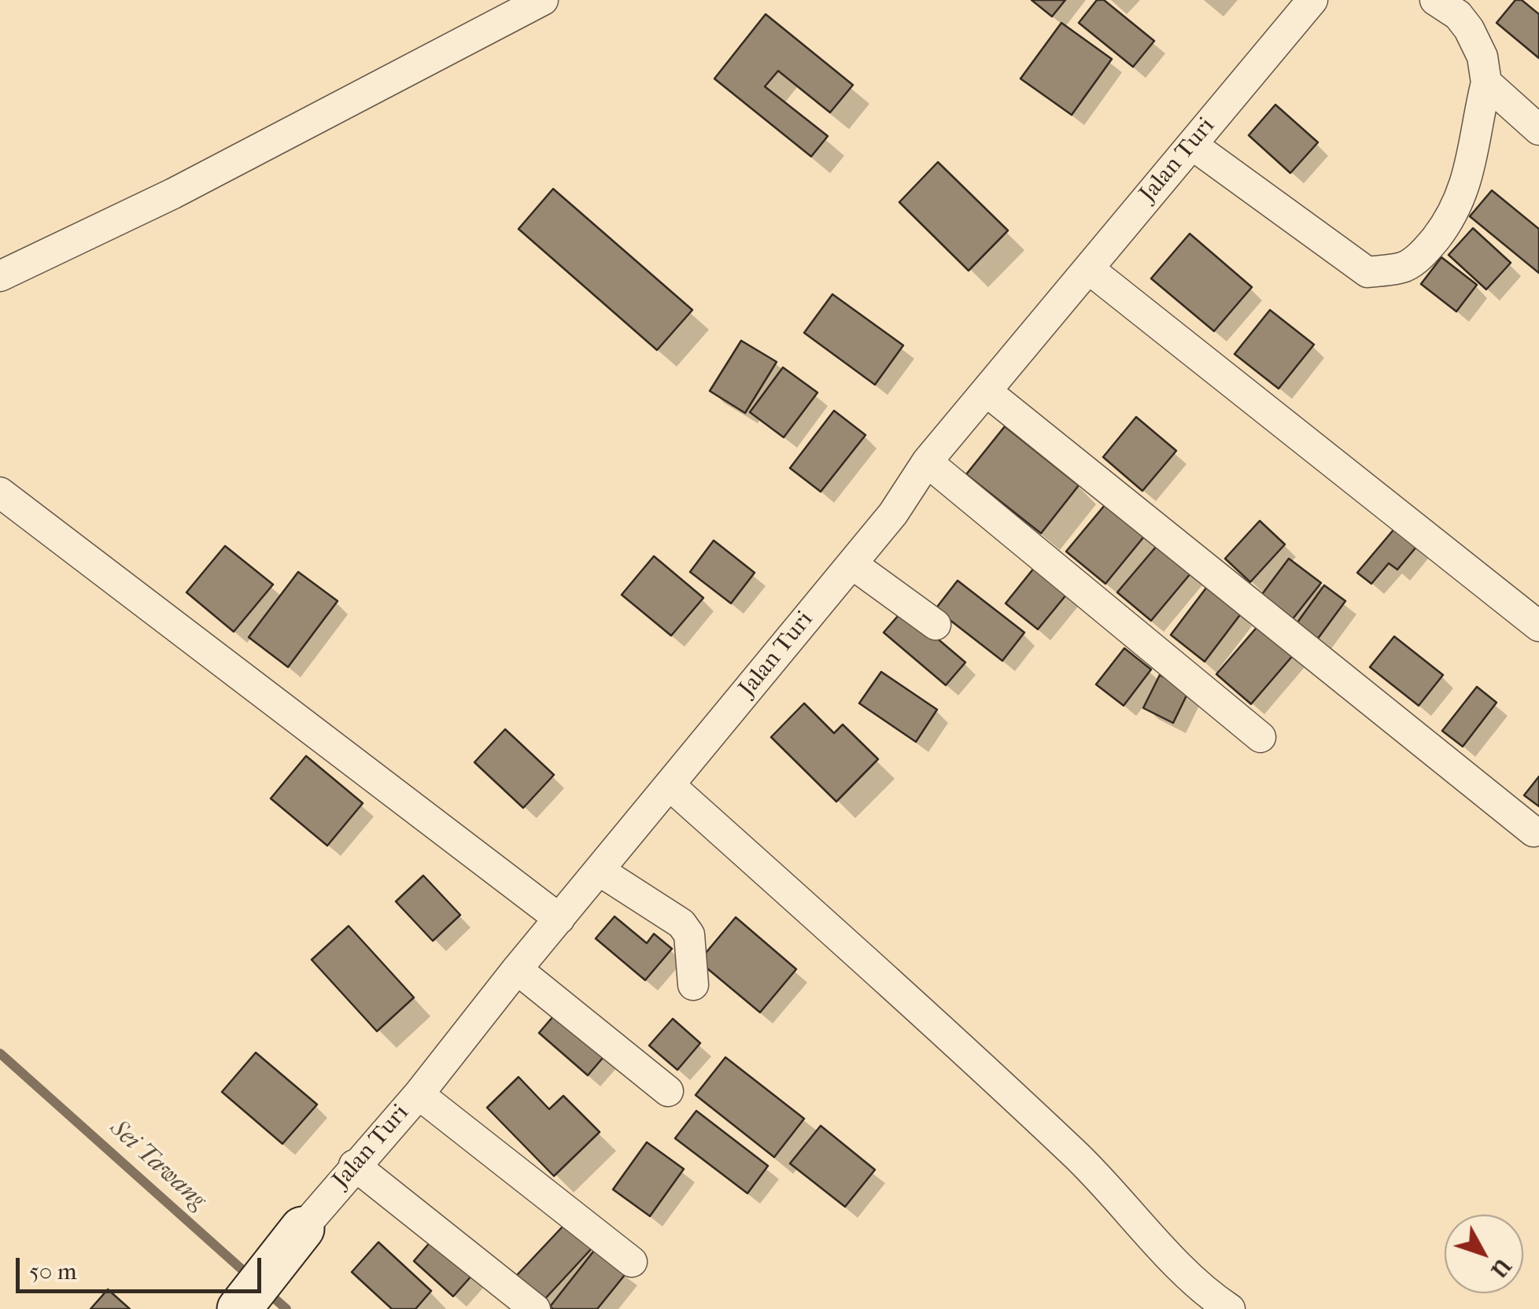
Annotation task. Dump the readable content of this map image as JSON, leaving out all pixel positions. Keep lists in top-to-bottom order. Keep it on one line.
{"streets":{"street":["Jalan Turi"]},"water":["Sei Tawang"],"scale_bar":"50 m","north":"bottom right"}
